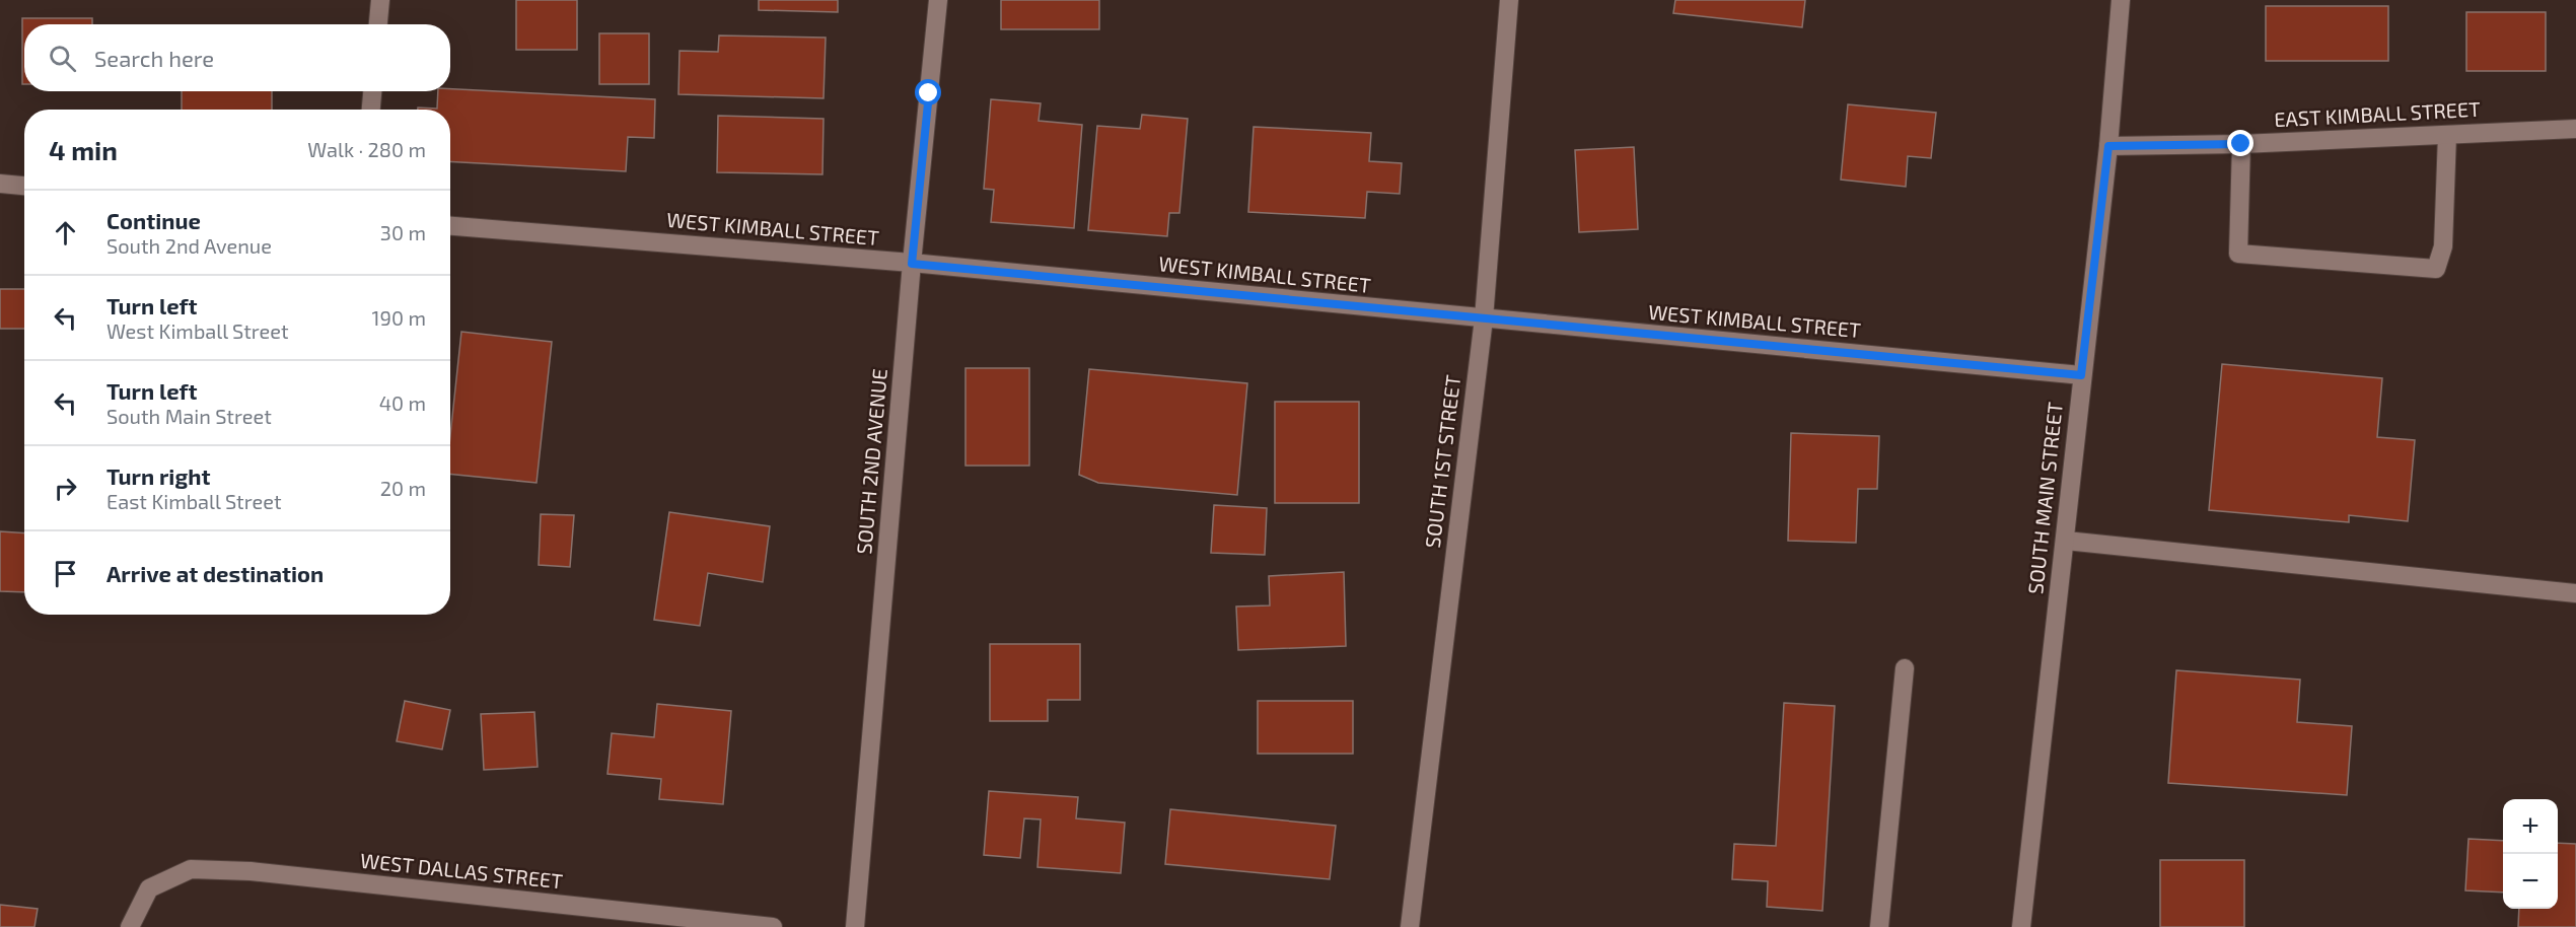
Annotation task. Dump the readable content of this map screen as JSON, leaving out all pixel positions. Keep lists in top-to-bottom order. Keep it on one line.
{"streets":{"street":["EAST KIMBALL STREET","WEST KIMBALL STREET","SOUTH 2ND AVENUE","SOUTH 1ST STREET","SOUTH MAIN STREET","WEST DALLAS STREET"]},"crossings":[["EAST KIMBALL STREET","SOUTH MAIN STREET"],["WEST KIMBALL STREET","SOUTH 2ND AVENUE"],["WEST KIMBALL STREET","SOUTH 1ST STREET"],["WEST KIMBALL STREET","SOUTH MAIN STREET"]],"page":{"search":"Search here","heading":["4 min","Walk · 280 m"],"list":[["Continue","South 2nd Avenue","30 m"],["Turn left","West Kimball Street","190 m"],["Turn left","South Main Street","40 m"],["Turn right","East Kimball Street","20 m"],"Arrive at destination"],"map_buttons":["+","−"]}}
